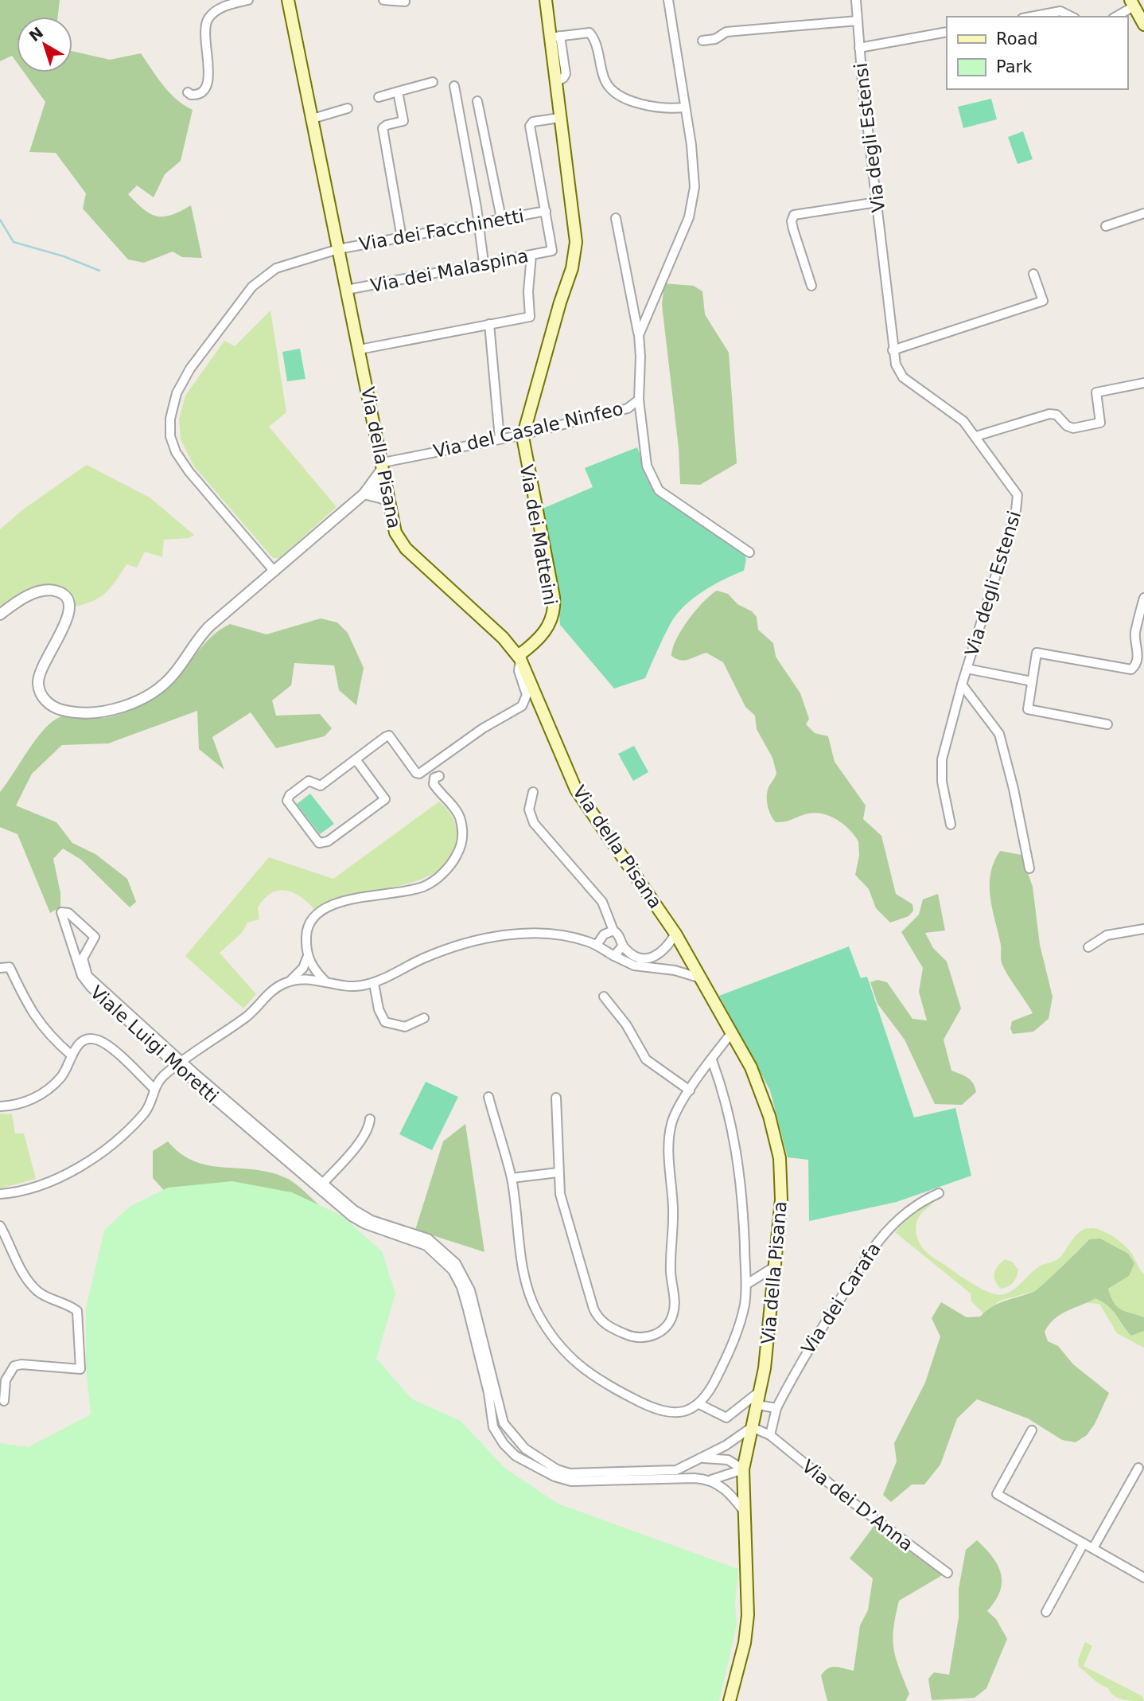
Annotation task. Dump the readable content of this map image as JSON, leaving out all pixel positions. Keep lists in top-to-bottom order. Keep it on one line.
{"streets":{"main road":["Via della Pisana","Via dei Matteini"],"street":["Via degli Estensi","Via dei Facchinetti","Via dei Malaspina","Via del Casale Ninfeo","Viale Luigi Moretti","Via dei Carafa","Via dei D’Anna"]},"crossings":[["Via dei Facchinetti","Via dei Malaspina"],["Via dei Facchinetti","Via della Pisana"],["Via dei Malaspina","Via della Pisana"],["Via del Casale Ninfeo","Via della Pisana"],["Via del Casale Ninfeo","Via dei Matteini"],["Via della Pisana","Via dei Matteini"],["Via della Pisana","Viale Luigi Moretti"],["Via della Pisana","Via dei D’Anna"],["Viale Luigi Moretti","Via dei D’Anna"],["Via dei Carafa","Via dei D’Anna"]],"legend":["Road","Park"],"north":"top left"}
